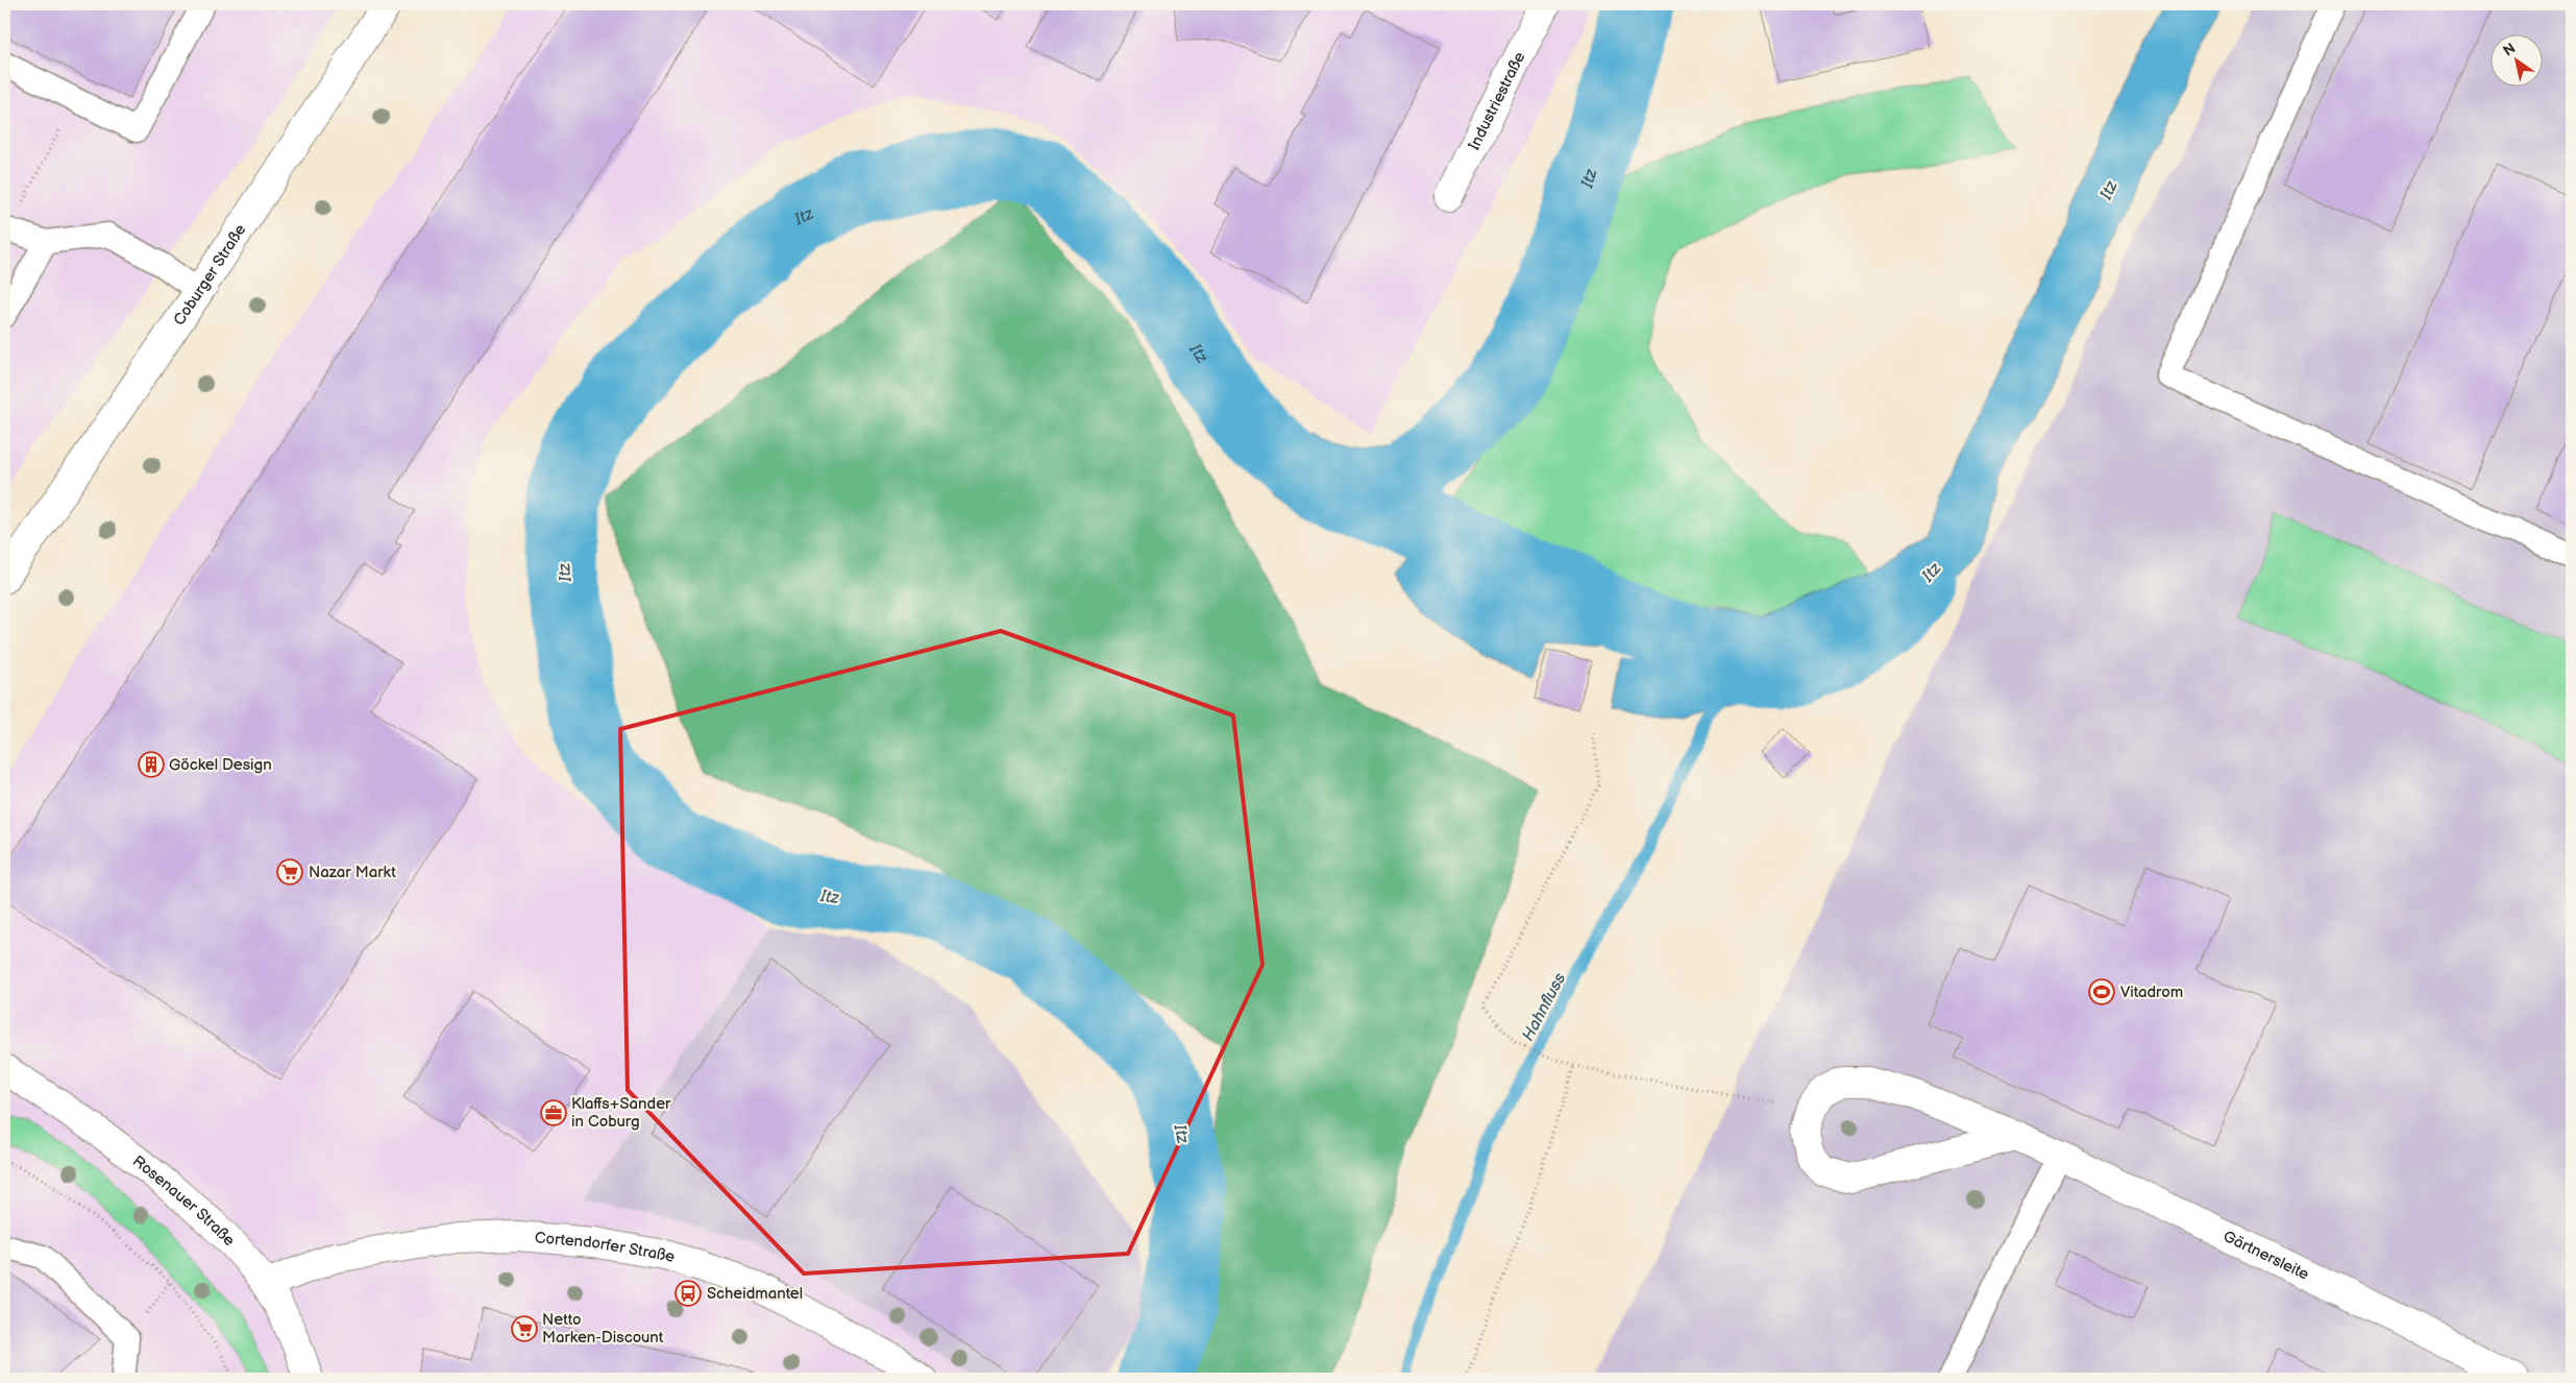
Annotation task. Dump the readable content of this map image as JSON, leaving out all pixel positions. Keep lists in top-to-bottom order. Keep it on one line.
{"streets":{"street":["Industriestraße","Coburger Straße","Rosenauer Straße","Cortendorfer Straße","Gärtnersleite"]},"crossings":[["Rosenauer Straße","Cortendorfer Straße"]],"water":["Itz","Hahnfluss"],"places":{"building":["Göckel Design"],"supermarket":["Nazar Markt","Netto Marken-Discount"],"sports":["Vitadrom"],"office":["Klaffs+Sander in Coburg"],"bus stop":["Scheidmantel"]},"north":"top left"}
